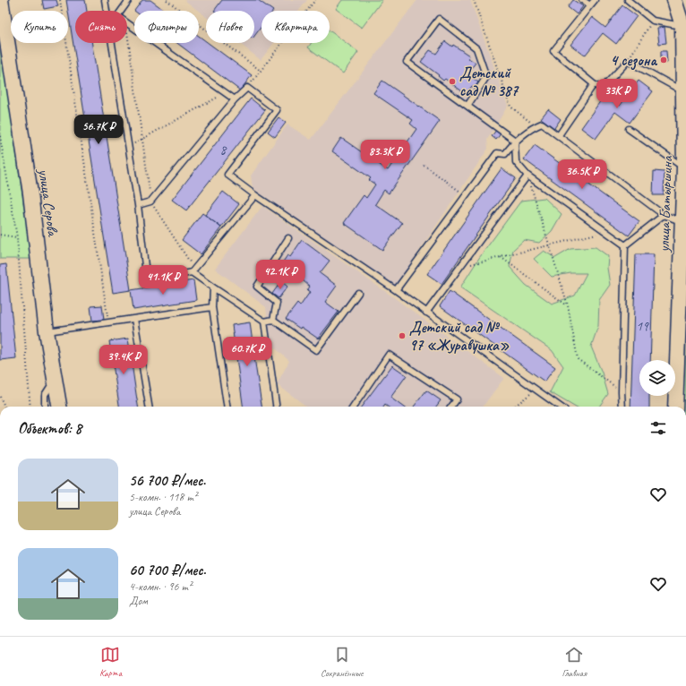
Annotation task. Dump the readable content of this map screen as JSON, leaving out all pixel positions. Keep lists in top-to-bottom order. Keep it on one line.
{"streets":{"street":["улица Серова","улица Батыршина"]},"places":["4 сезона","Детский сад № 387","Детский сад № 97 «Журавушка»"],"house_numbers":["8","19"],"page":{"chip":["Купить","Снять","Фильтры","Новое","Квартира"],"price":["33K ₽","56.7K ₽","83.3K ₽","36.5K ₽","42.1K ₽","41.1K ₽","60.7K ₽","39.4K ₽"],"heading":"Объектов: 8","list":[{"name":"56 700 ₽/мес.","note":"5-комн. · 118 m² · улица Серова"},{"name":"60 700 ₽/мес.","note":"4-комн. · 96 m² · Дом"}],"tabs":["Карта","Сохранённые","Главная"]}}
